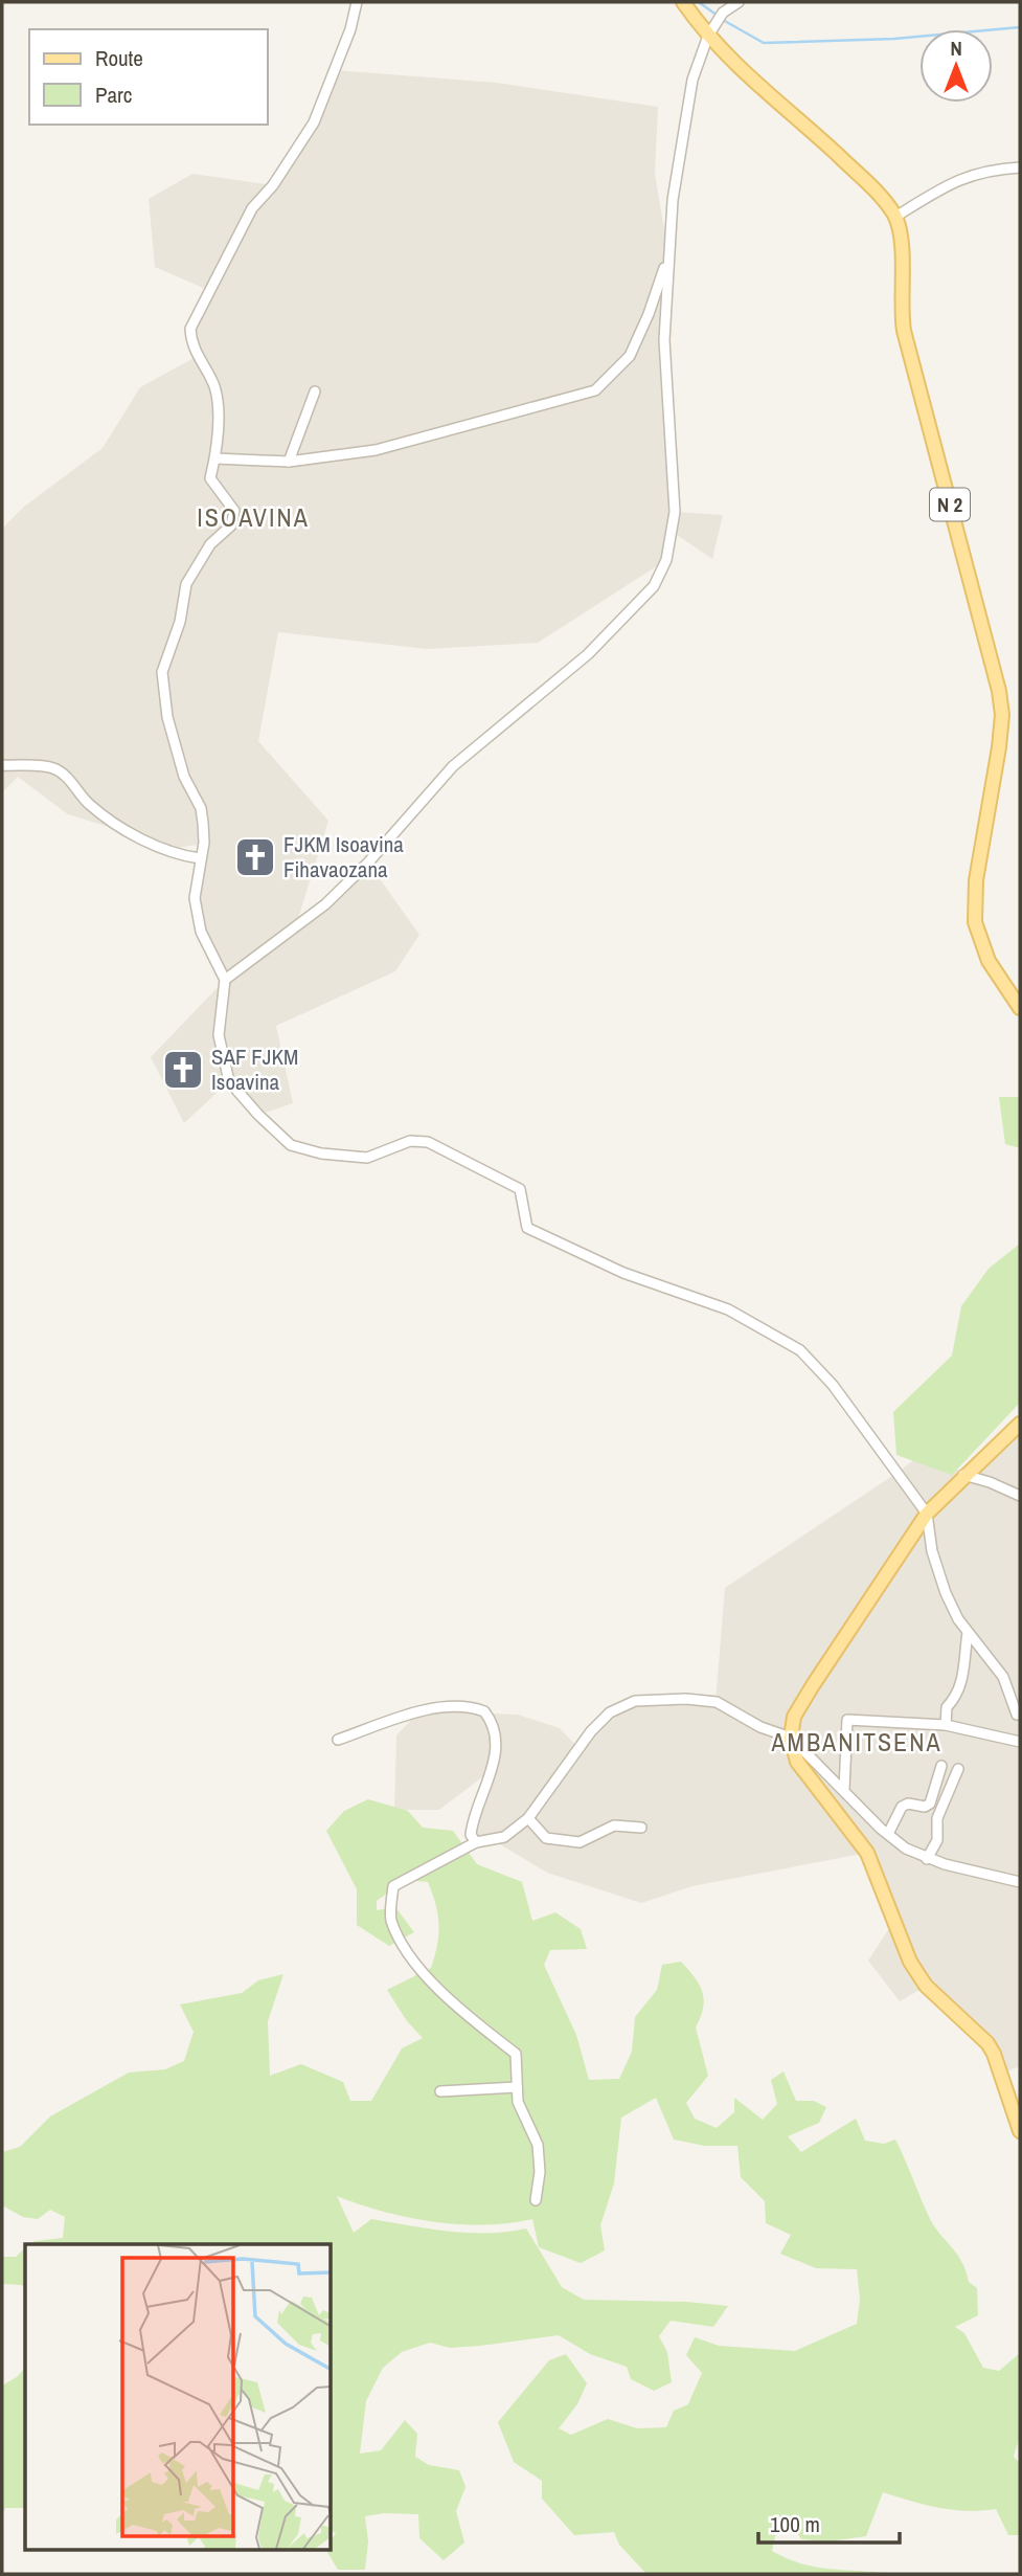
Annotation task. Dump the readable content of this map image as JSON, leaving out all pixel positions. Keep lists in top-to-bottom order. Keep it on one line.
{"streets":{"main road":["N 2"]},"districts":["ISOAVINA","AMBANITSENA"],"places":{"church":["FJKM Isoavina Fihavaozana","SAF FJKM Isoavina"]},"legend":["Route","Parc"],"scale_bar":"100 m","north":"top"}
